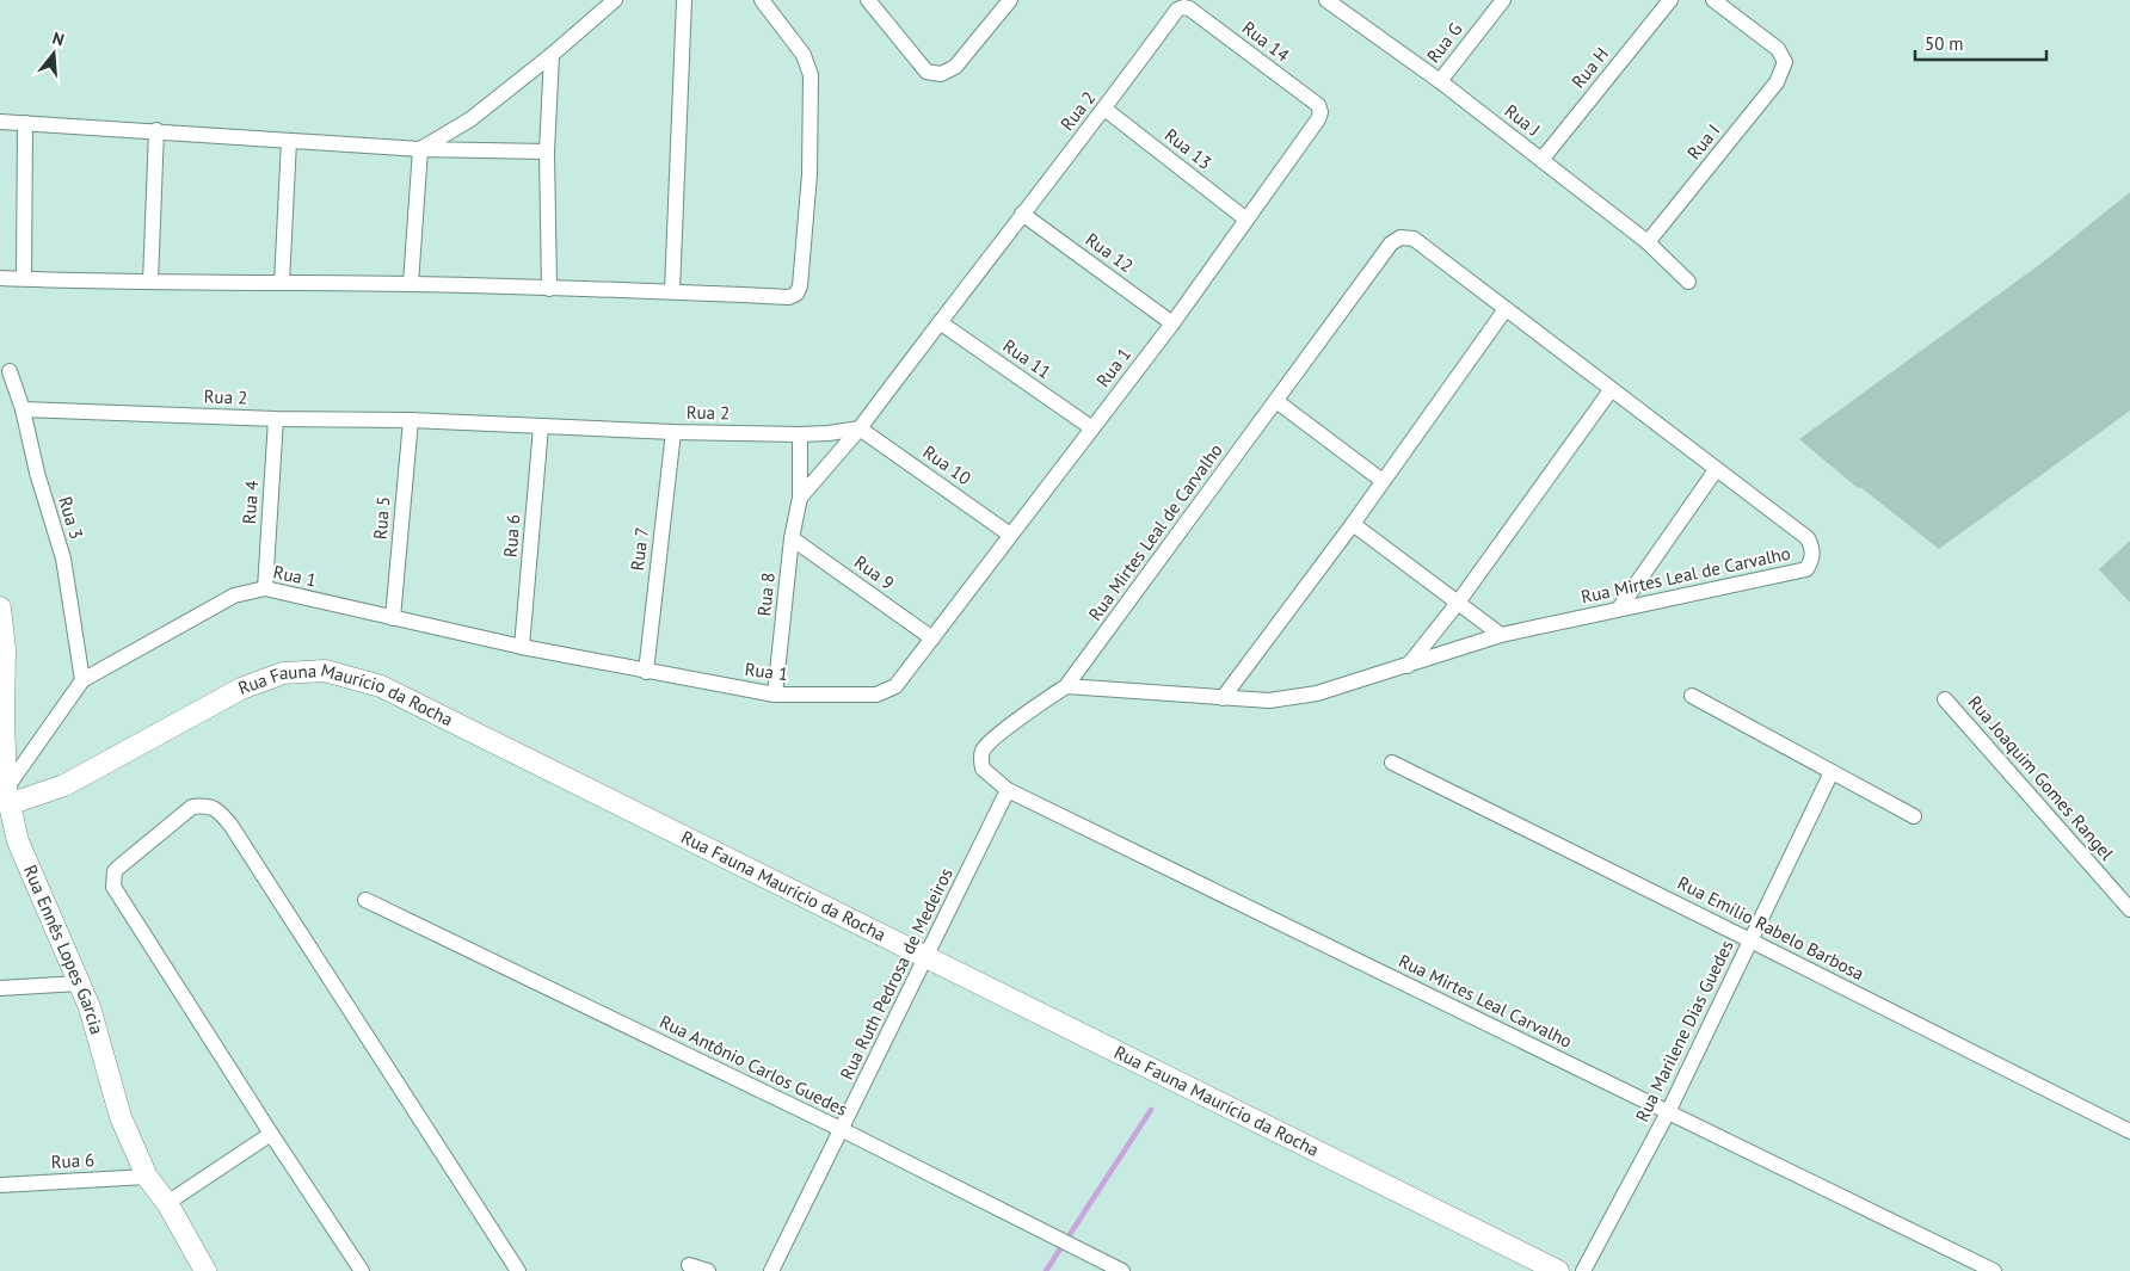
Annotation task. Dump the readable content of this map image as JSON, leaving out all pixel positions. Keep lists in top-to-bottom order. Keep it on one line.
{"streets":{"street":["Rua 14","Rua G","Rua H","Rua 2","Rua J","Rua I","Rua 13","Rua 12","Rua 11","Rua 1","Rua 10","Rua 4","Rua 3","Rua 5","Rua Mirtes Leal de Carvalho","Rua 6","Rua 7","Rua 9","Rua 8","Rua Fauna Maurício da Rocha","Rua Joaquim Gomes Rangel","Rua Emílio Rabelo Barbosa","Rua Ennês Lopes Garcia","Rua Ruth Pedrosa de Medeiros","Rua Mirtes Leal Carvalho","Rua Marilene Dias Guedes","Rua Antônio Carlos Guedes"]},"crossings":[["Rua 14","Rua 2"],["Rua 14","Rua 1"],["Rua G","Rua J"],["Rua H","Rua J"],["Rua 2","Rua 13"],["Rua 2","Rua 12"],["Rua 2","Rua 11"],["Rua 2","Rua 10"],["Rua 2","Rua 4"],["Rua 2","Rua 3"],["Rua 2","Rua 5"],["Rua 2","Rua 6"],["Rua 2","Rua 7"],["Rua 2","Rua 8"],["Rua J","Rua I"],["Rua 13","Rua 1"],["Rua 12","Rua 1"],["Rua 11","Rua 1"],["Rua 1","Rua 10"],["Rua 1","Rua 4"],["Rua 1","Rua 3"],["Rua 1","Rua 5"],["Rua 1","Rua 6"],["Rua 1","Rua 7"],["Rua 1","Rua 9"],["Rua 1","Rua 8"],["Rua 1","Rua Fauna Maurício da Rocha"],["Rua 1","Rua Ennês Lopes Garcia"],["Rua 10","Rua 8"],["Rua Mirtes Leal de Carvalho","Rua Mirtes Leal Carvalho"],["Rua 6","Rua Ennês Lopes Garcia"],["Rua 9","Rua 8"],["Rua Fauna Maurício da Rocha","Rua Ennês Lopes Garcia"],["Rua Fauna Maurício da Rocha","Rua Ruth Pedrosa de Medeiros"],["Rua Emílio Rabelo Barbosa","Rua Marilene Dias Guedes"],["Rua Ruth Pedrosa de Medeiros","Rua Mirtes Leal Carvalho"],["Rua Ruth Pedrosa de Medeiros","Rua Antônio Carlos Guedes"],["Rua Mirtes Leal Carvalho","Rua Marilene Dias Guedes"]],"scale_bar":"50 m","north":"top"}
